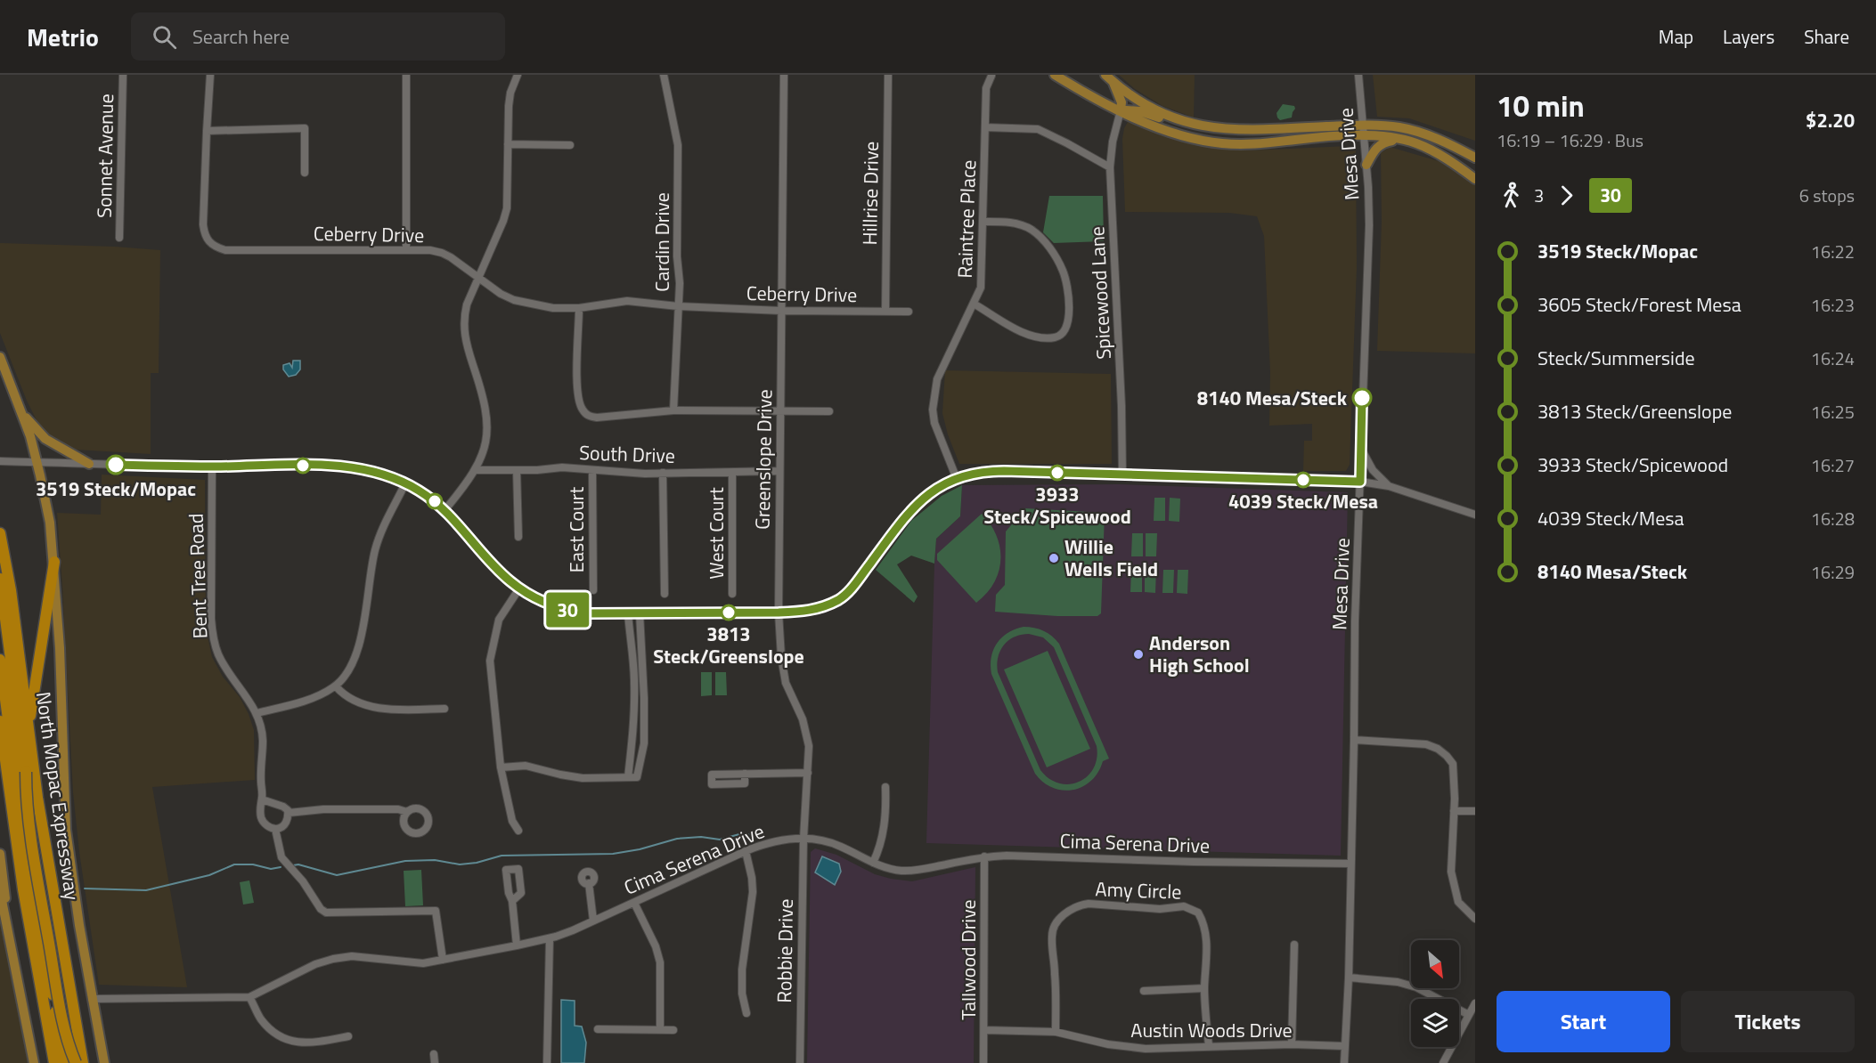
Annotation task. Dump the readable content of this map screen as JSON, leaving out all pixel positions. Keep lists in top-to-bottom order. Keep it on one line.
{"streets":{"highway":["North Mopac Expressway"],"street":["Mesa Drive","Sonnet Avenue","Hillrise Drive","Raintree Place","Ceberry Drive","Cardin Drive","Spicewood Lane","South Drive","Greenslope Drive","East Court","West Court","Bent Tree Road","Cima Serena Drive","Amy Circle","Robbie Drive","Tallwood Drive","Austin Woods Drive"]},"crossings":[["Mesa Drive","Cima Serena Drive"],["Mesa Drive","Austin Woods Drive"],["Hillrise Drive","Ceberry Drive"],["Ceberry Drive","Cardin Drive"],["Ceberry Drive","Greenslope Drive"],["South Drive","Greenslope Drive"],["South Drive","East Court"],["South Drive","West Court"],["Greenslope Drive","Cima Serena Drive"],["Greenslope Drive","Robbie Drive"],["Cima Serena Drive","Robbie Drive"],["Cima Serena Drive","Tallwood Drive"],["Amy Circle","Austin Woods Drive"],["Tallwood Drive","Austin Woods Drive"]],"places":["8140 Mesa/Steck","3519 Steck/Mopac","3933 Steck/Spicewood","4039 Steck/Mesa","Willie Wells Field","3813 Steck/Greenslope","Anderson High School"],"lines":["bus line 30"],"north":"bottom right","page":{"header":"Metrio","search":"Search here","nav":["Map","Layers","Share"],"on_map":"30","heading":["10 min","16:19 – 16:29 · Bus","$2.20"],"legs":["3","30","6 stops"],"list":[{"name":"3519 Steck/Mopac","value":"16:22"},{"name":"3605 Steck/Forest Mesa","value":"16:23"},{"name":"Steck/Summerside","value":"16:24"},{"name":"3813 Steck/Greenslope","value":"16:25"},{"name":"3933 Steck/Spicewood","value":"16:27"},{"name":"4039 Steck/Mesa","value":"16:28"},{"name":"8140 Mesa/Steck","value":"16:29"}],"buttons":["Start","Tickets"]}}
